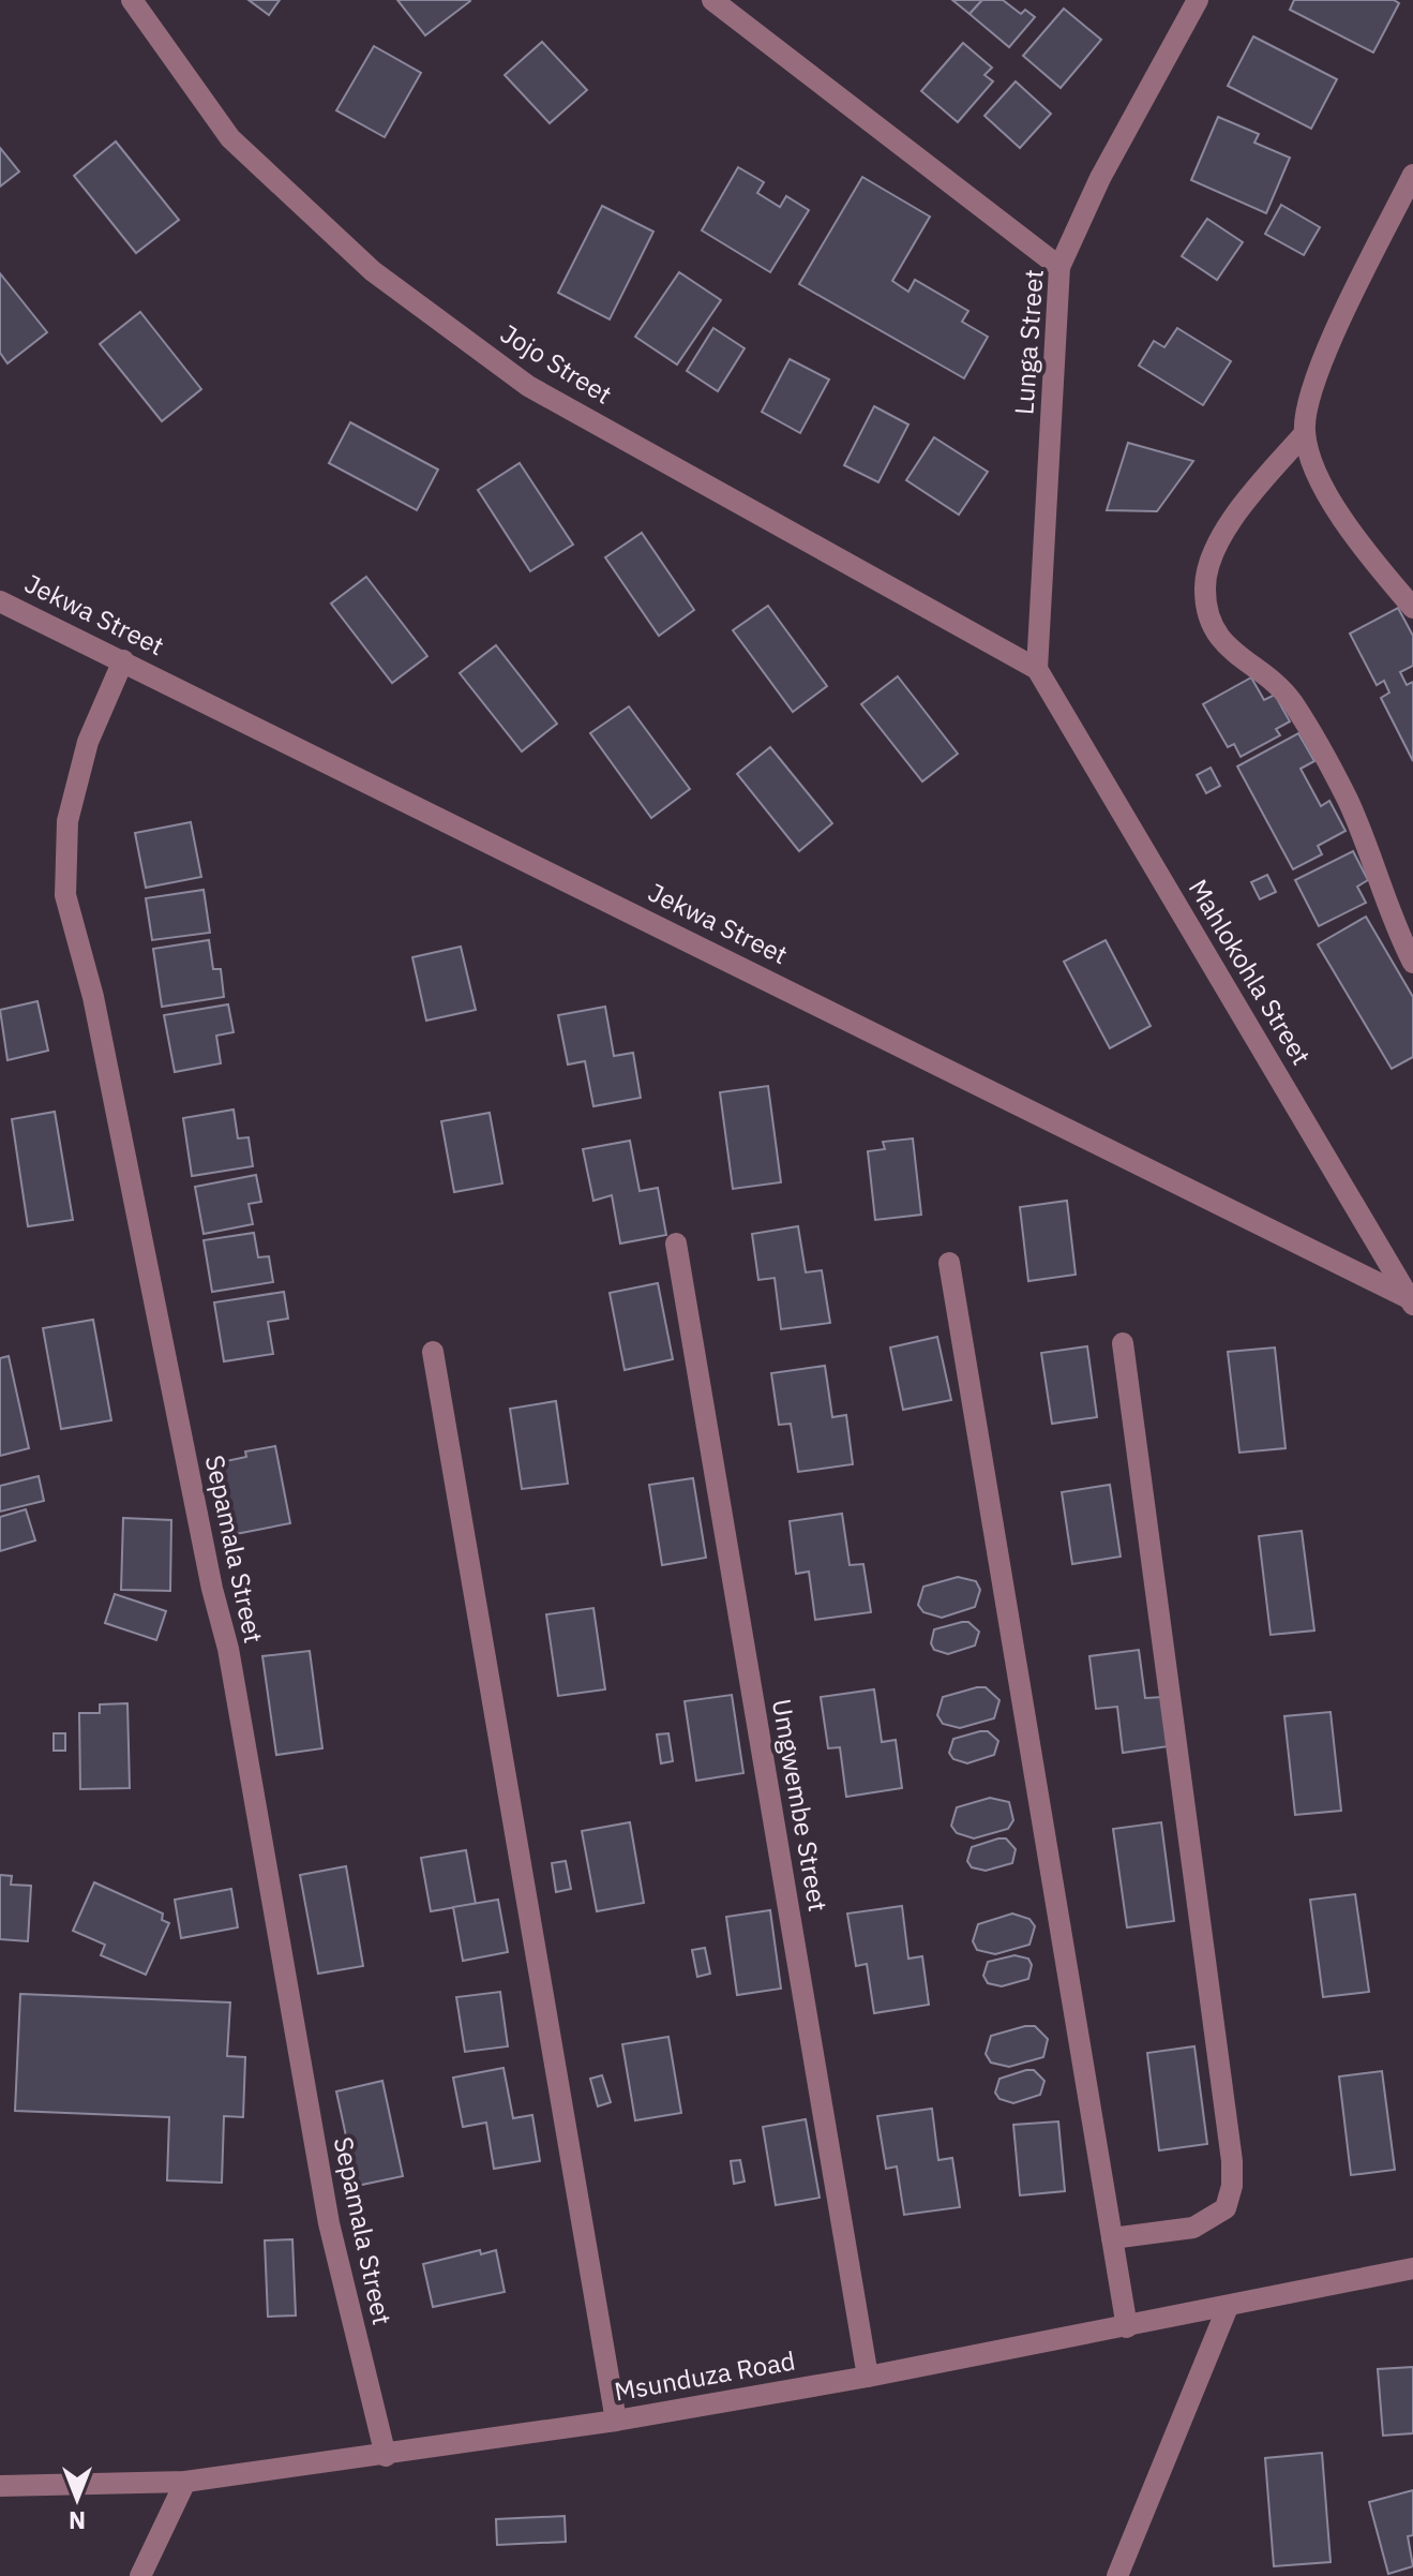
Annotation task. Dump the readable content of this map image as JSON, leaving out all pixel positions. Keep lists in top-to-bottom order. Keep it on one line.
{"streets":{"street":["Lunga Street","Jojo Street","Jekwa Street","Mahlokohla Street","Sepamala Street","Umgwembe Street","Msunduza Road"]},"crossings":[["Lunga Street","Jojo Street"],["Lunga Street","Mahlokohla Street"],["Jojo Street","Mahlokohla Street"],["Jekwa Street","Mahlokohla Street"],["Jekwa Street","Sepamala Street"],["Sepamala Street","Msunduza Road"],["Umgwembe Street","Msunduza Road"]],"north":"bottom"}
